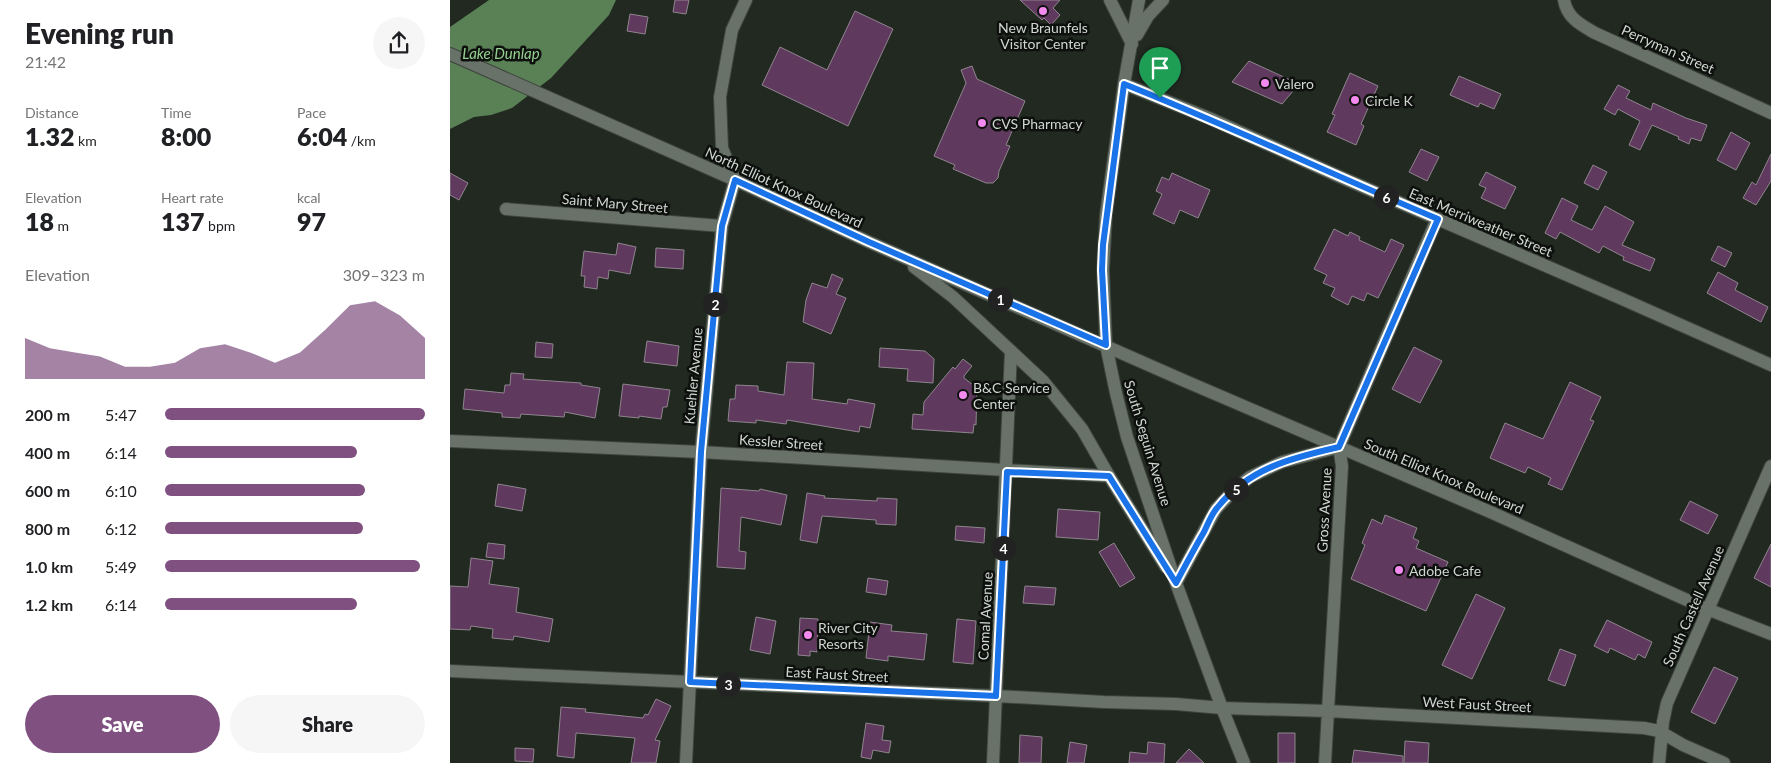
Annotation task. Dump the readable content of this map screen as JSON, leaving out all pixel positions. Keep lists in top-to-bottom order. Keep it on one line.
{"streets":{"street":["Perryman Street","North Elliot Knox Boulevard","Saint Mary Street","East Merriweather Street","Kuehler Avenue","Kessler Street","South Seguin Avenue","South Elliot Knox Boulevard","Gross Avenue","South Castell Avenue","Comal Avenue","East Faust Street","West Faust Street"]},"crossings":[["North Elliot Knox Boulevard","Kuehler Avenue"],["North Elliot Knox Boulevard","South Seguin Avenue"],["North Elliot Knox Boulevard","South Elliot Knox Boulevard"],["Saint Mary Street","Kuehler Avenue"],["East Merriweather Street","South Seguin Avenue"],["East Merriweather Street","Gross Avenue"],["Kuehler Avenue","Kessler Street"],["Kuehler Avenue","East Faust Street"],["Kessler Street","Comal Avenue"],["South Seguin Avenue","South Elliot Knox Boulevard"],["South Seguin Avenue","East Faust Street"],["South Seguin Avenue","West Faust Street"],["South Elliot Knox Boulevard","Gross Avenue"],["South Elliot Knox Boulevard","South Castell Avenue"],["Gross Avenue","West Faust Street"],["South Castell Avenue","West Faust Street"],["Comal Avenue","East Faust Street"],["East Faust Street","West Faust Street"]],"water":["Lake Dunlap"],"places":["New Braunfels Visitor Center","Valero","Circle K","CVS Pharmacy","B&C Service Center","Adobe Cafe","River City Resorts"],"page":{"heading":["Evening run","21:42"],"stats":[["Distance","1.32 km"],["Time","8:00"],["Pace","6:04 /km"],["Elevation","18 m"],["Heart rate","137 bpm"],["kcal","97"]],"pins":["6","1","2","5","4","3"],"chart":["Elevation","309–323 m"],"list":[{"name":"200 m","note":"5:47"},{"name":"400 m","note":"6:14"},{"name":"600 m","note":"6:10"},{"name":"800 m","note":"6:12"},{"name":"1.0 km","note":"5:49"},{"name":"1.2 km","note":"6:14"}],"buttons":["Save","Share"]}}
